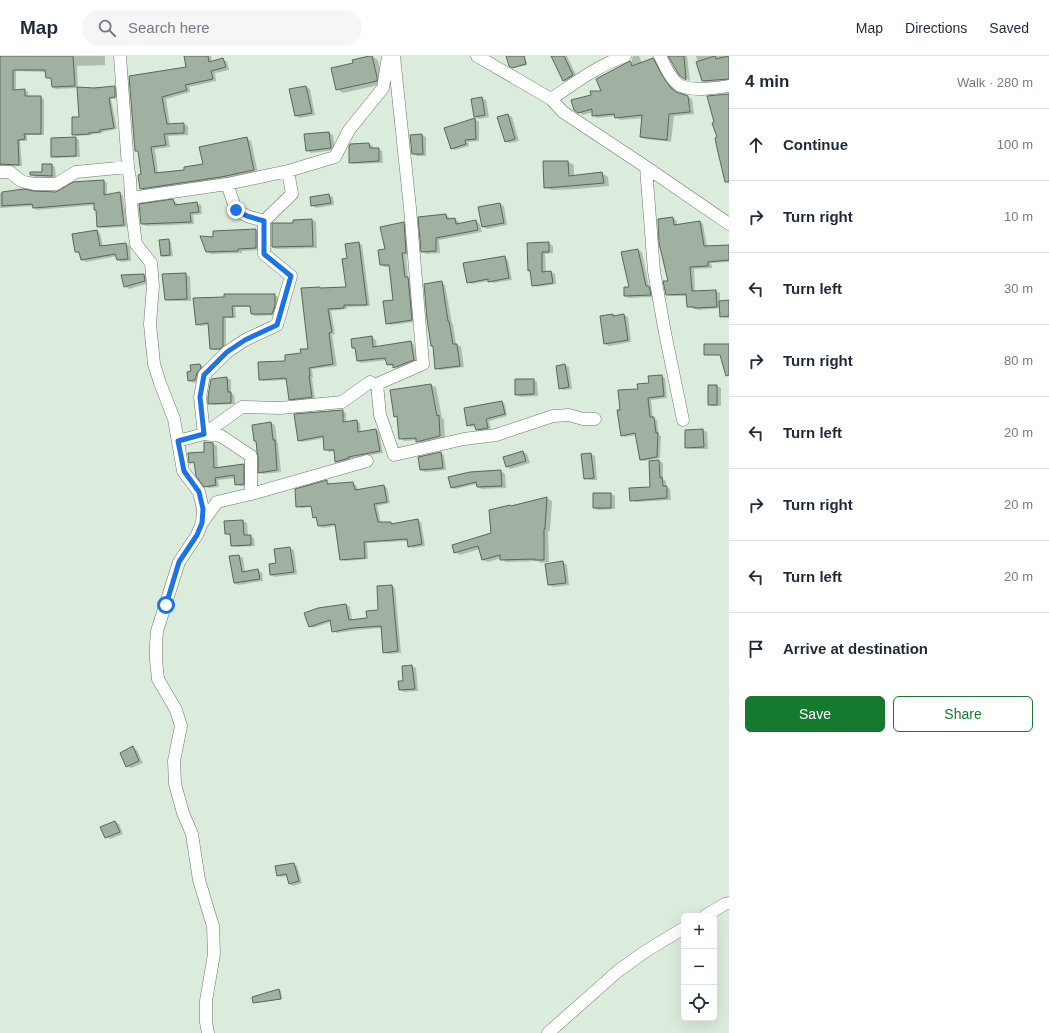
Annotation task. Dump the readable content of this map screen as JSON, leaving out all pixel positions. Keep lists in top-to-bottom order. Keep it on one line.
{"page":{"header":"Map","search":"Search here","nav":["Map","Directions","Saved"],"heading":["4 min","Walk · 280 m"],"list":[["Continue","100 m"],["Turn right","10 m"],["Turn left","30 m"],["Turn right","80 m"],["Turn left","20 m"],["Turn right","20 m"],["Turn left","20 m"],"Arrive at destination"],"buttons":["Save","Share"],"map_buttons":["+","−"]}}
